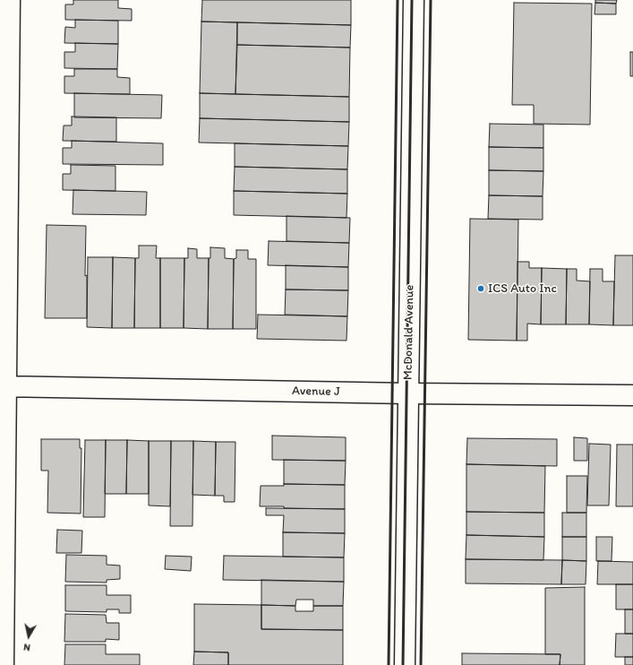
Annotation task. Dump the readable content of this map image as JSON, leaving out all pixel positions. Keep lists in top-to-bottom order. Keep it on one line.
{"streets":{"street":["McDonald Avenue","Avenue J"]},"crossings":[["McDonald Avenue","Avenue J"]],"places":["ICS Auto Inc"],"north":"bottom"}
